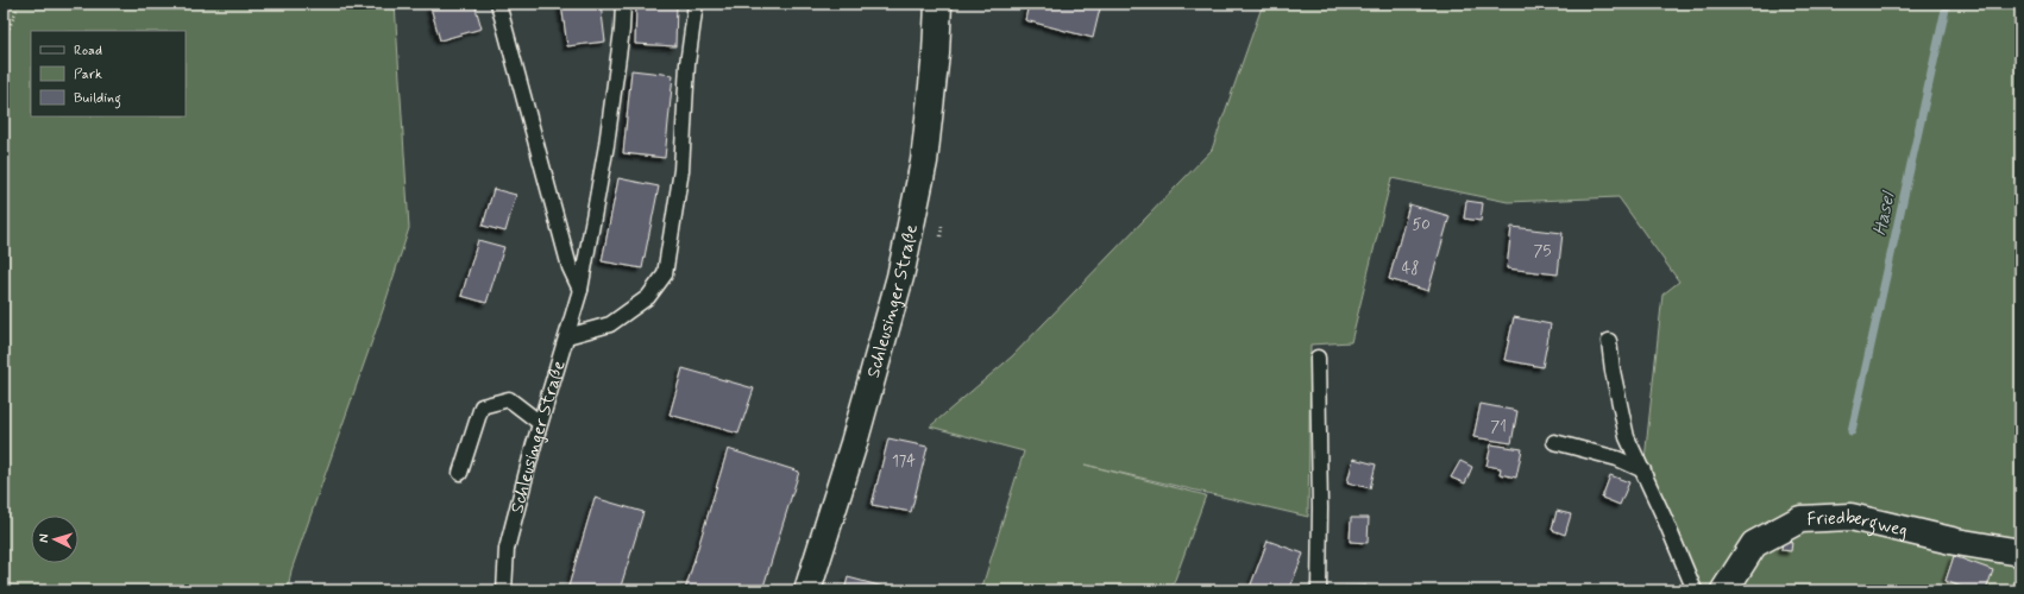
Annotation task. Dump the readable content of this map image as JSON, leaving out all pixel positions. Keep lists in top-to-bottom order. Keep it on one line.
{"streets":{"main road":["Schleusinger Straße","Friedbergweg"]},"water":["Hasel"],"house_numbers":["50","75","48","71","174"],"legend":["Road","Park","Building"],"north":"left"}
